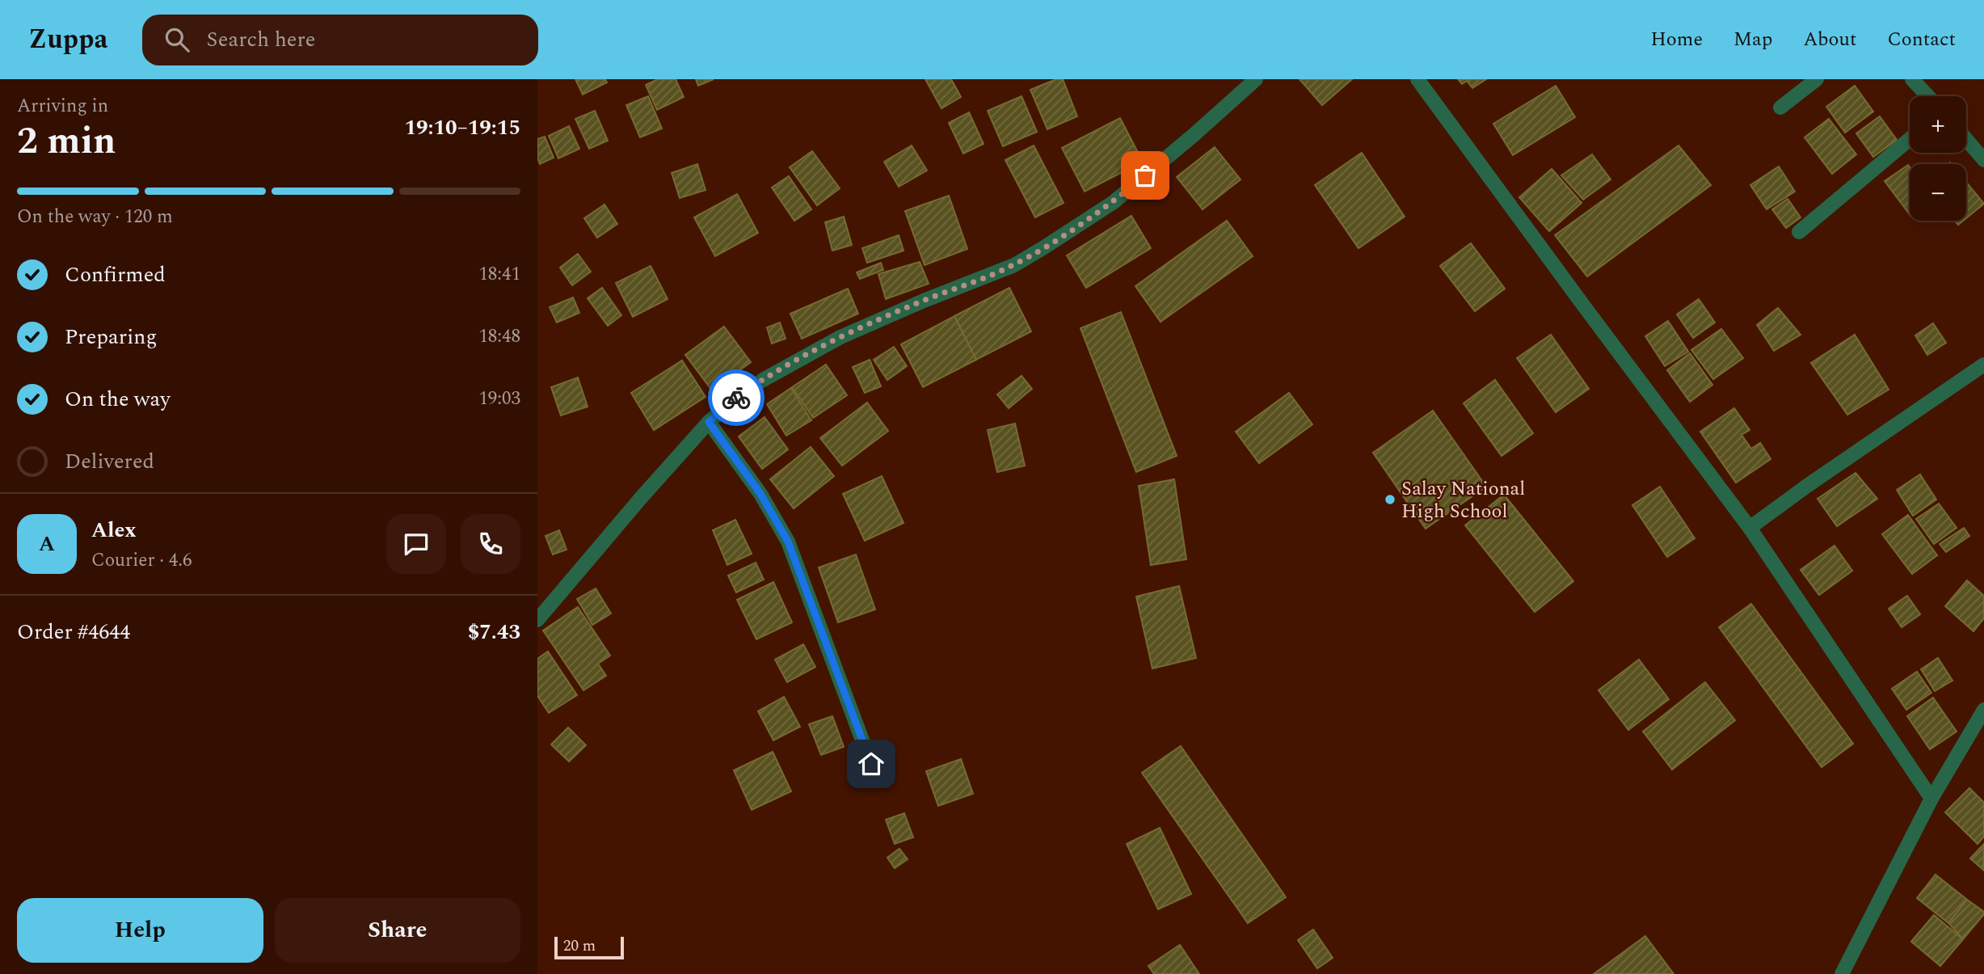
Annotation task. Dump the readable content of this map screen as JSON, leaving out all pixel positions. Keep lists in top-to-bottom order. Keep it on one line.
{"places":["Salay National High School"],"scale_bar":"20 m","page":{"header":"Zuppa","search":"Search here","nav":["Home","Map","About","Contact"],"heading":["2 min","Arriving in","19:10–19:15"],"panel":["Alex","Courier · 4.6","Order #4644","$7.43"],"map_buttons":["+","−"],"bar":"On the way · 120 m","list":[["Confirmed","18:41"],["Preparing","18:48"],["On the way","19:03"],"Delivered"],"round":"A","buttons":["Help","Share"],"scale":"20 m"}}
